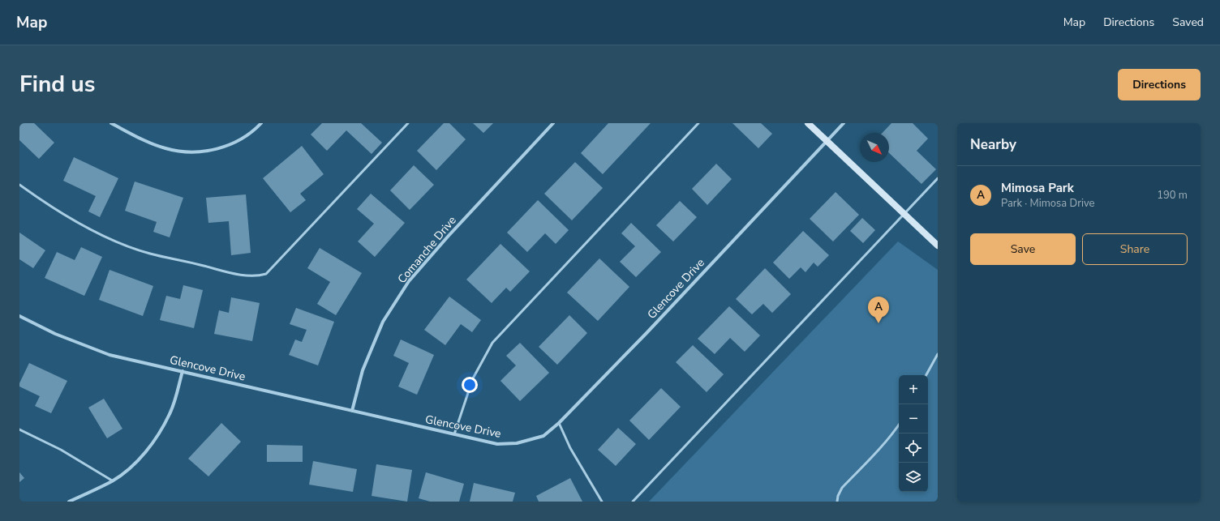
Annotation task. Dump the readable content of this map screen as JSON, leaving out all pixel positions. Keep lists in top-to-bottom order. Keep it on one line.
{"streets":{"street":["Comanche Drive","Glencove Drive"]},"crossings":[["Comanche Drive","Glencove Drive"]],"north":"bottom right","page":{"header":"Map","nav":["Map","Directions","Saved"],"title":"Find us","buttons":["Directions",["Save","Share"]],"heading":"Nearby","list":[{"mark":"A","name":"Mimosa Park","note":"Park · Mimosa Drive","value":"190 m"}],"pins":"A","map_buttons":["+","−"]}}
